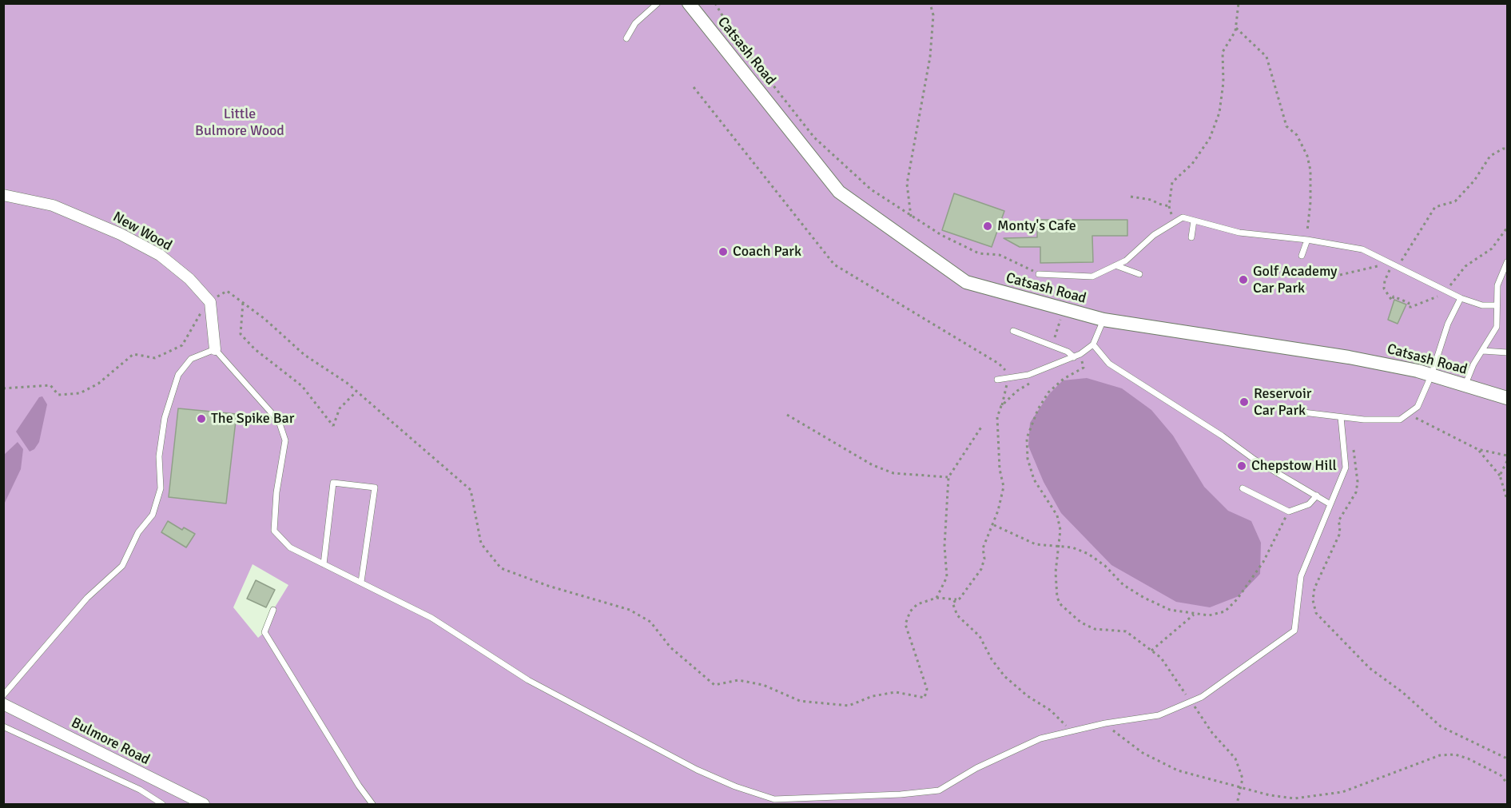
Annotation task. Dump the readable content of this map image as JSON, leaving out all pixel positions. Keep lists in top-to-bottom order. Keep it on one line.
{"streets":{"street":["Catsash Road","New Wood","Bulmore Road"]},"parks":["Little Bulmore Wood"],"places":["Monty's Cafe","Coach Park","Golf Academy Car Park","Reservoir Car Park","The Spike Bar","Chepstow Hill"]}
